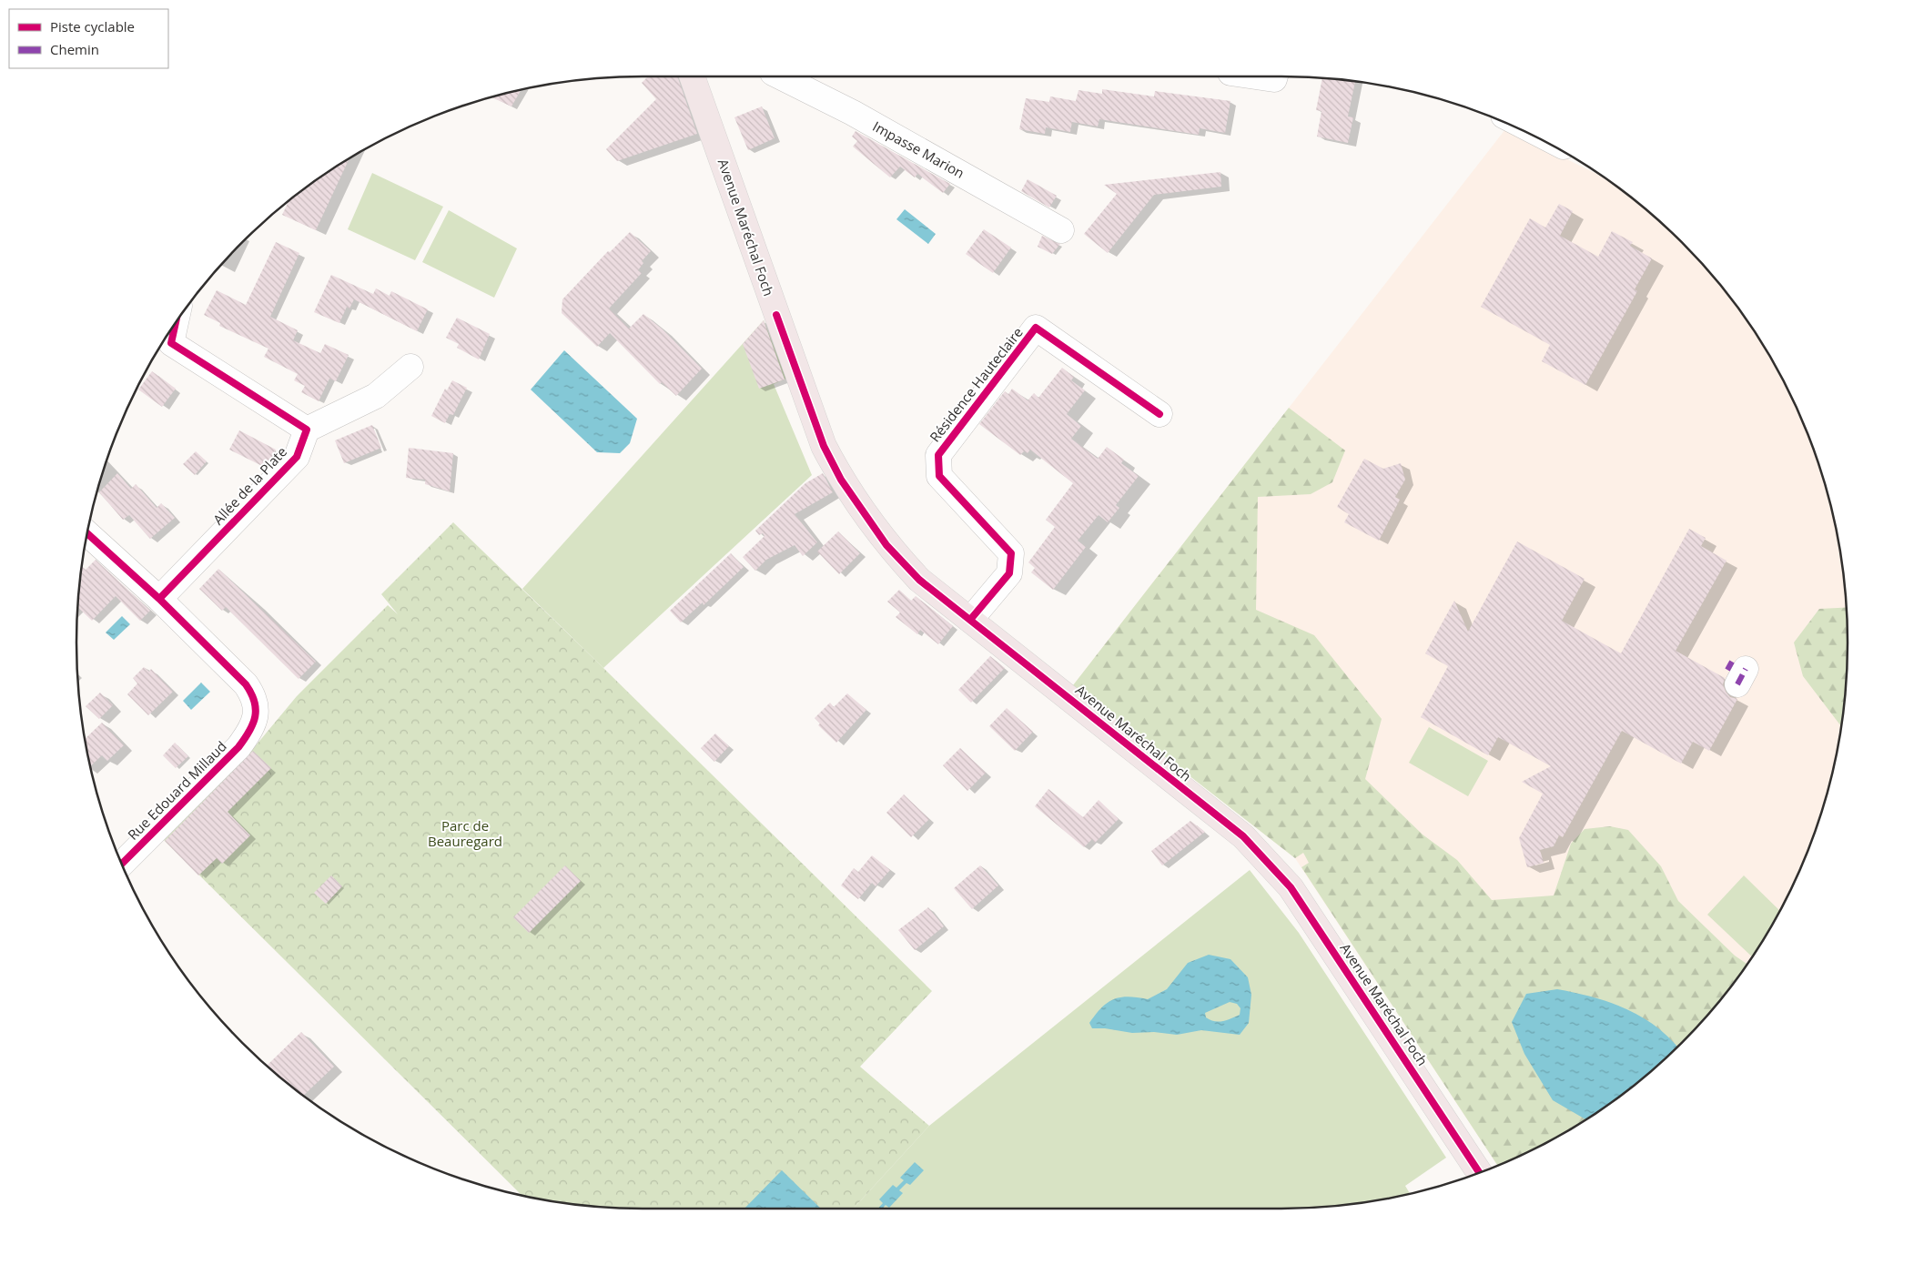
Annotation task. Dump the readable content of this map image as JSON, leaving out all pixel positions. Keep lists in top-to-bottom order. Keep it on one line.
{"streets":{"main road":["Avenue Maréchal Foch"],"street":["Impasse Marion","Résidence Hauteclaire","Allée de la Plate","Rue Edouard Millaud"]},"crossings":[["Avenue Maréchal Foch","Résidence Hauteclaire"],["Allée de la Plate","Rue Edouard Millaud"]],"parks":["Parc de Beauregard"],"legend":["Piste cyclable","Chemin"]}
